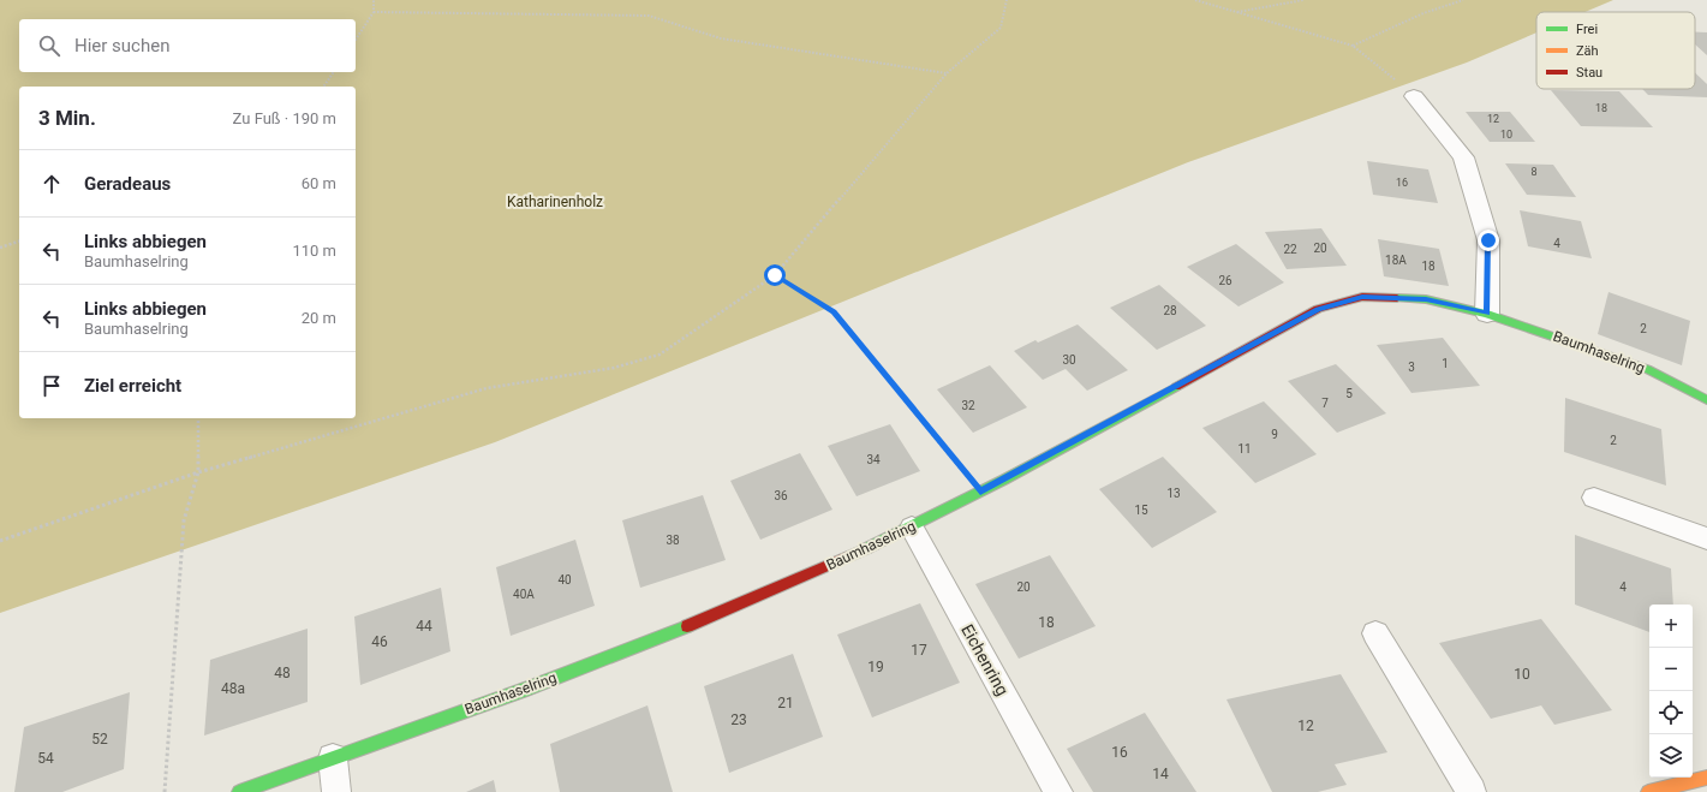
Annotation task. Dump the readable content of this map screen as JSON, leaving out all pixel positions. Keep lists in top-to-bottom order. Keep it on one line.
{"streets":{"street":["Baumhaselring"],"lane":["Eichenring"]},"crossings":[["Baumhaselring","Eichenring"]],"parks":["Katharinenholz"],"house_numbers":["18","12","10","8","16","4","20","22","18A","18","26","28","2","30","1","3","5","7","32","9","2","11","34","13","36","15","38","40","20","4","40A","18","44","46","17","19","48","10","48a","21","23","12","52","16","54","14"],"legend":["Frei","Zäh","Stau"],"page":{"search":"Hier suchen","heading":["3 Min.","Zu Fuß · 190 m"],"list":[["Geradeaus","60 m"],["Links abbiegen","Baumhaselring","110 m"],["Links abbiegen","Baumhaselring","20 m"],"Ziel erreicht"],"map_buttons":["+","−"]}}
